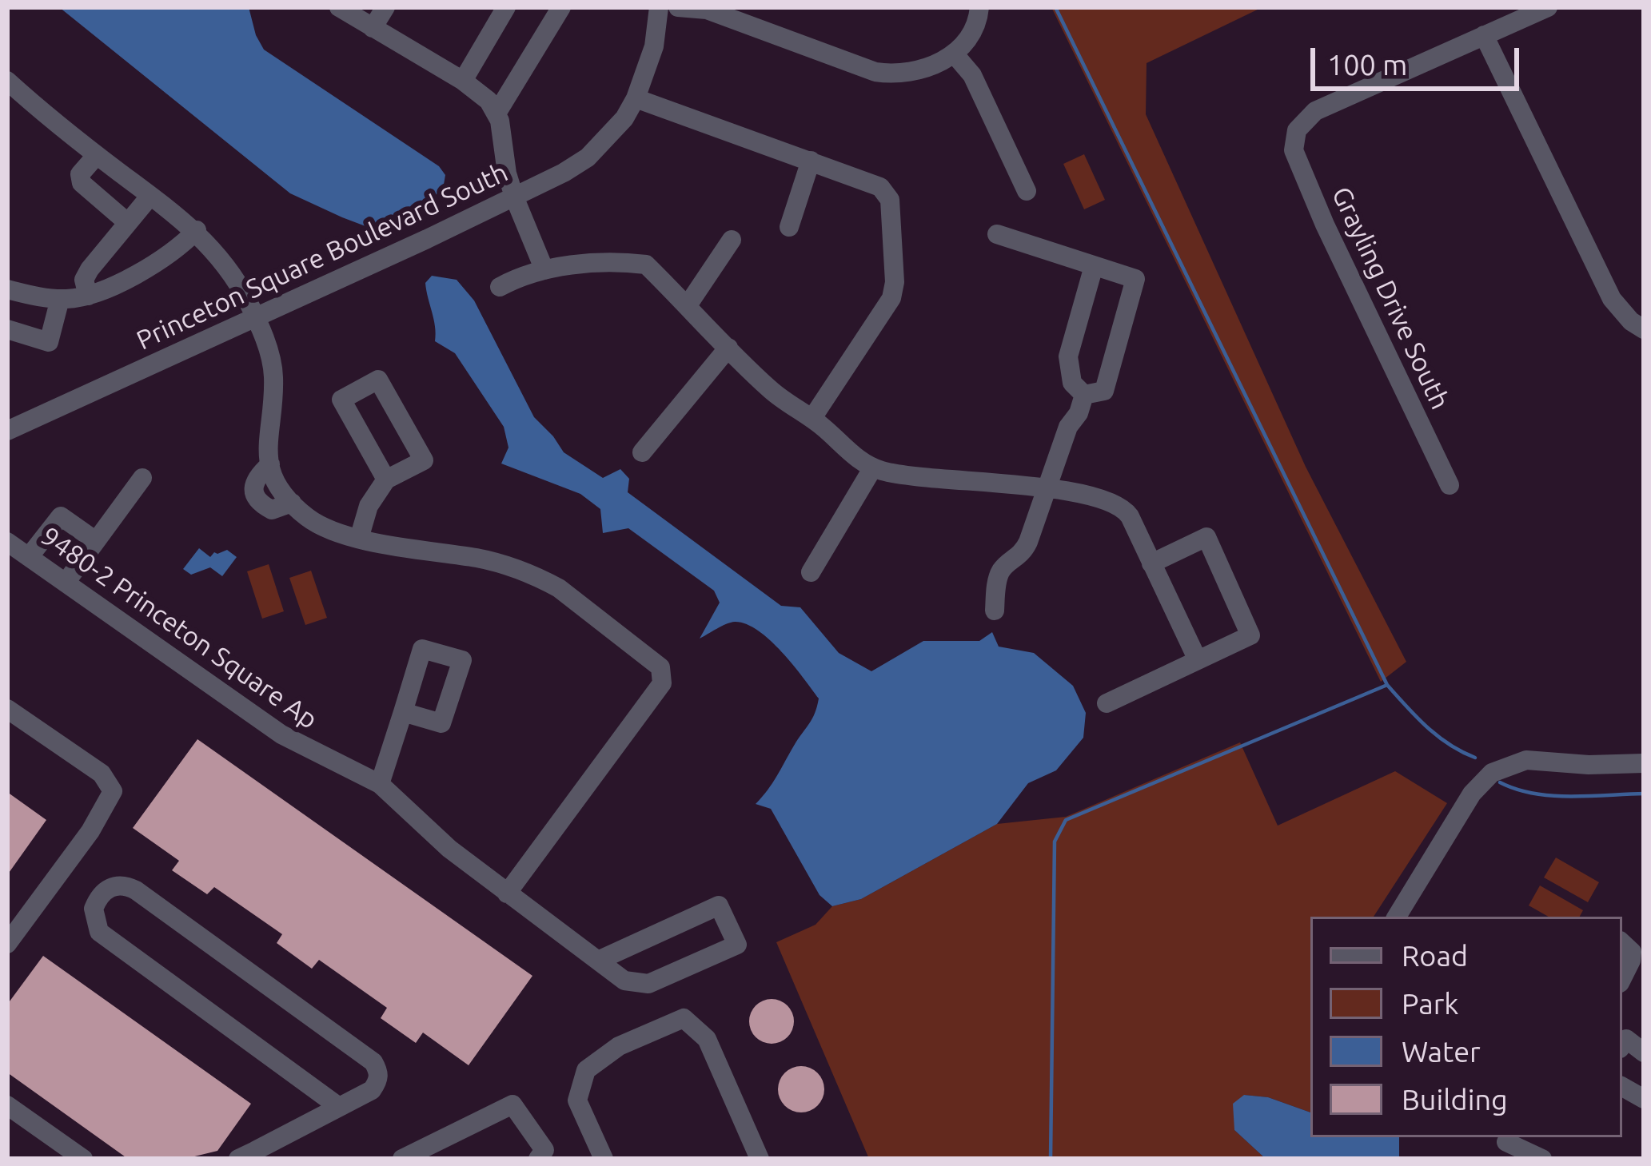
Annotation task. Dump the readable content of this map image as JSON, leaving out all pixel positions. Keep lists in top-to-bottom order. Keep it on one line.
{"streets":{"street":["Princeton Square Boulevard South","Grayling Drive South","9480-2 Princeton Square Ap"]},"legend":["Road","Park","Water","Building"],"scale_bar":"100 m"}
